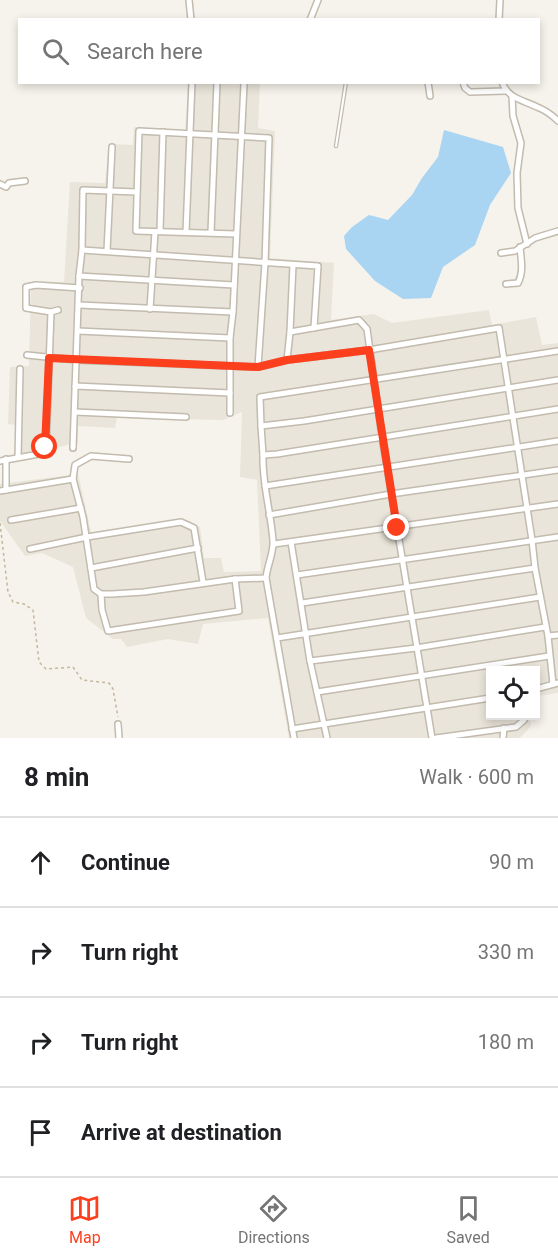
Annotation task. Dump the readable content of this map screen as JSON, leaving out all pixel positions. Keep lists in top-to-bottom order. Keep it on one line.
{"page":{"search":"Search here","heading":["8 min","Walk · 600 m"],"list":[["Continue","90 m"],["Turn right","330 m"],["Turn right","180 m"],"Arrive at destination"],"nav":["Map","Directions","Saved"]}}
